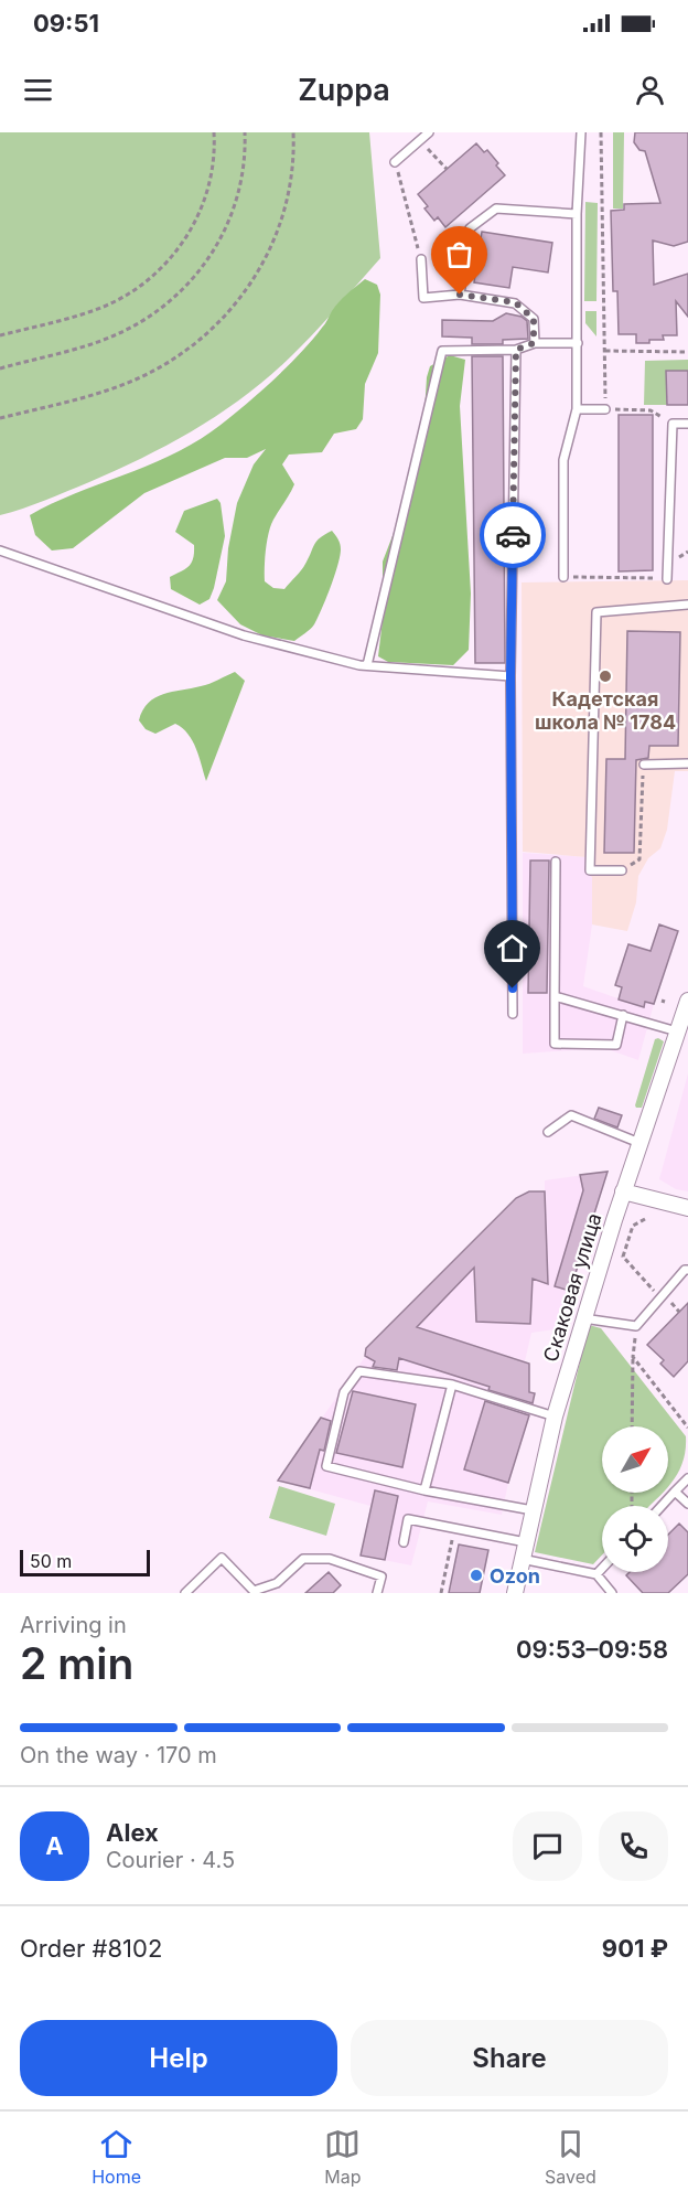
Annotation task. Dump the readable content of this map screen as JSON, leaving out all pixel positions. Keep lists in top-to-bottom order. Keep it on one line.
{"streets":{"street":["Скаковая улица"]},"places":["Кадетская школа № 1784","Ozon"],"scale_bar":"50 m","north":"top right","page":{"status":"09:51","header":"Zuppa","scale":"50 m","heading":["2 min","Arriving in","09:53–09:58"],"panel":["Alex","Courier · 4.5","Order #8102","901 ₽"],"bar":"On the way · 170 m","round":"A","buttons":["Help","Share"],"tabs":["Home","Map","Saved"]}}
